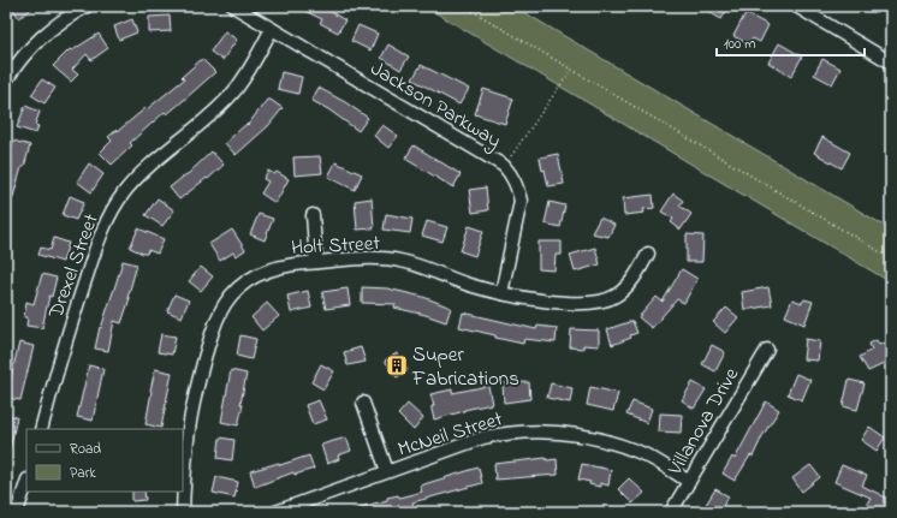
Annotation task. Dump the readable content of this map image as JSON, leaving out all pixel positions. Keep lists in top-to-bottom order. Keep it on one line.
{"streets":{"street":["Jackson Parkway","Holt Street","Drexel Street","Villanova Drive","McNeil Street"]},"crossings":[["Jackson Parkway","Holt Street"],["Jackson Parkway","Drexel Street"],["Villanova Drive","McNeil Street"]],"places":{"building":["Super Fabrications"]},"legend":["Road","Park"],"scale_bar":"100 m"}
